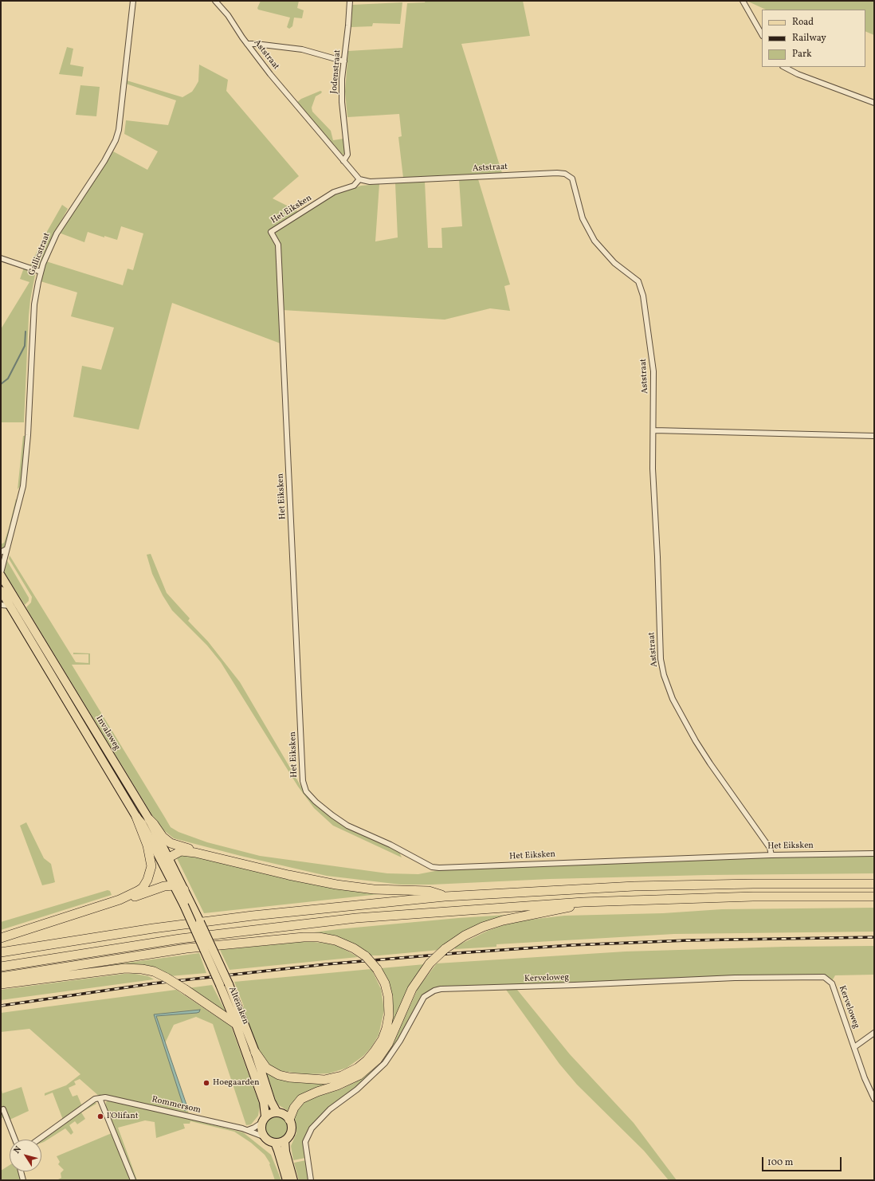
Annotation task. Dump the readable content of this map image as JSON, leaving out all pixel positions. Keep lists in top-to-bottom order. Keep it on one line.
{"streets":{"main road":["Invalsweg","Altenaken"],"street":["Aststraat","Jodenstraat","Het Eiksken","Gallicstraat","Kerveloweg","Rommersom"]},"crossings":[["Aststraat","Jodenstraat"],["Aststraat","Het Eiksken"],["Gallicstraat","Invalsweg"],["Invalsweg","Altenaken"],["Altenaken","Rommersom"]],"places":["Hoegaarden","l'Olifant"],"legend":["Road","Railway","Park"],"scale_bar":"100 m","north":"top left"}
